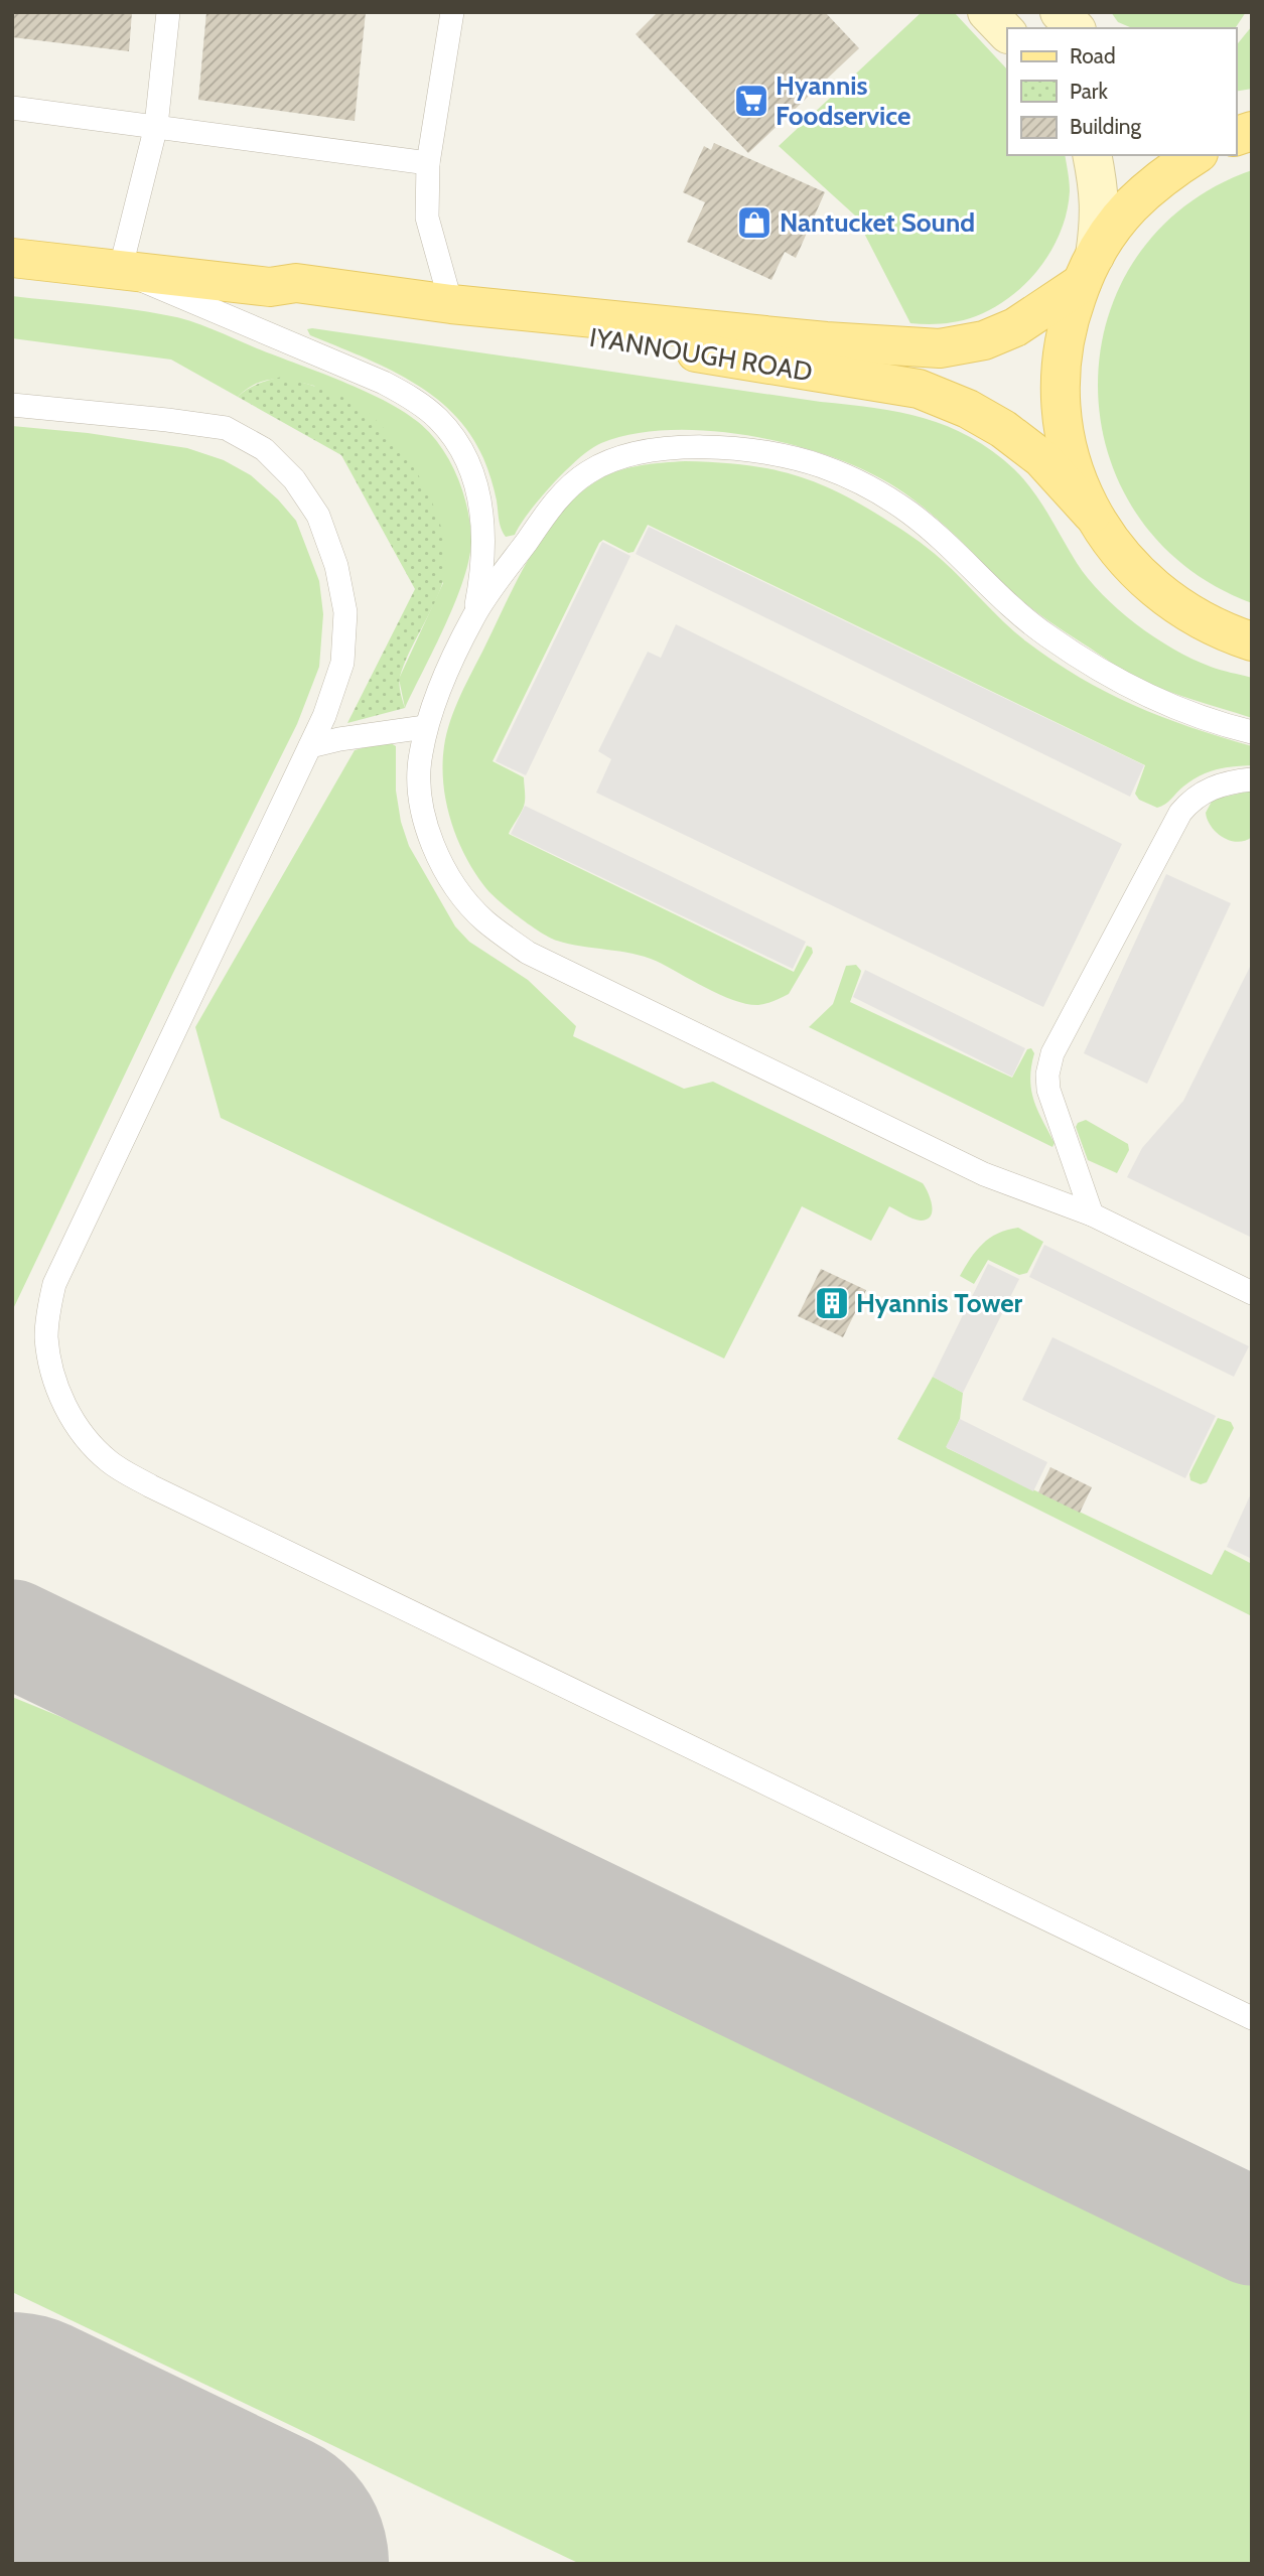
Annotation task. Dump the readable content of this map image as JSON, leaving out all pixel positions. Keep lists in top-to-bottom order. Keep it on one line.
{"streets":{"main road":["IYANNOUGH ROAD"]},"places":{"supermarket":["Hyannis Foodservice"],"shop":["Nantucket Sound"],"building":["Hyannis Tower"]},"legend":["Road","Park","Building"]}
